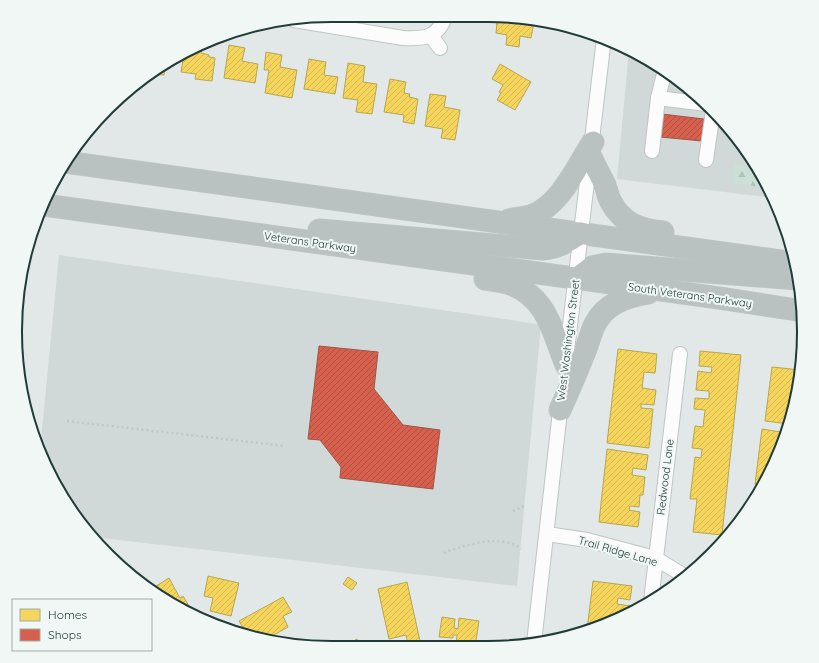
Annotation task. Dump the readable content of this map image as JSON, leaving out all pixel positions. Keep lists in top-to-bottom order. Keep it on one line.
{"streets":{"highway":["Veterans Parkway","South Veterans Parkway"],"street":["West Washington Street","Redwood Lane","Trail Ridge Lane"]},"crossings":[["Veterans Parkway","South Veterans Parkway"],["Veterans Parkway","West Washington Street"],["South Veterans Parkway","West Washington Street"],["West Washington Street","Trail Ridge Lane"],["Redwood Lane","Trail Ridge Lane"]],"legend":["Homes","Shops"]}
